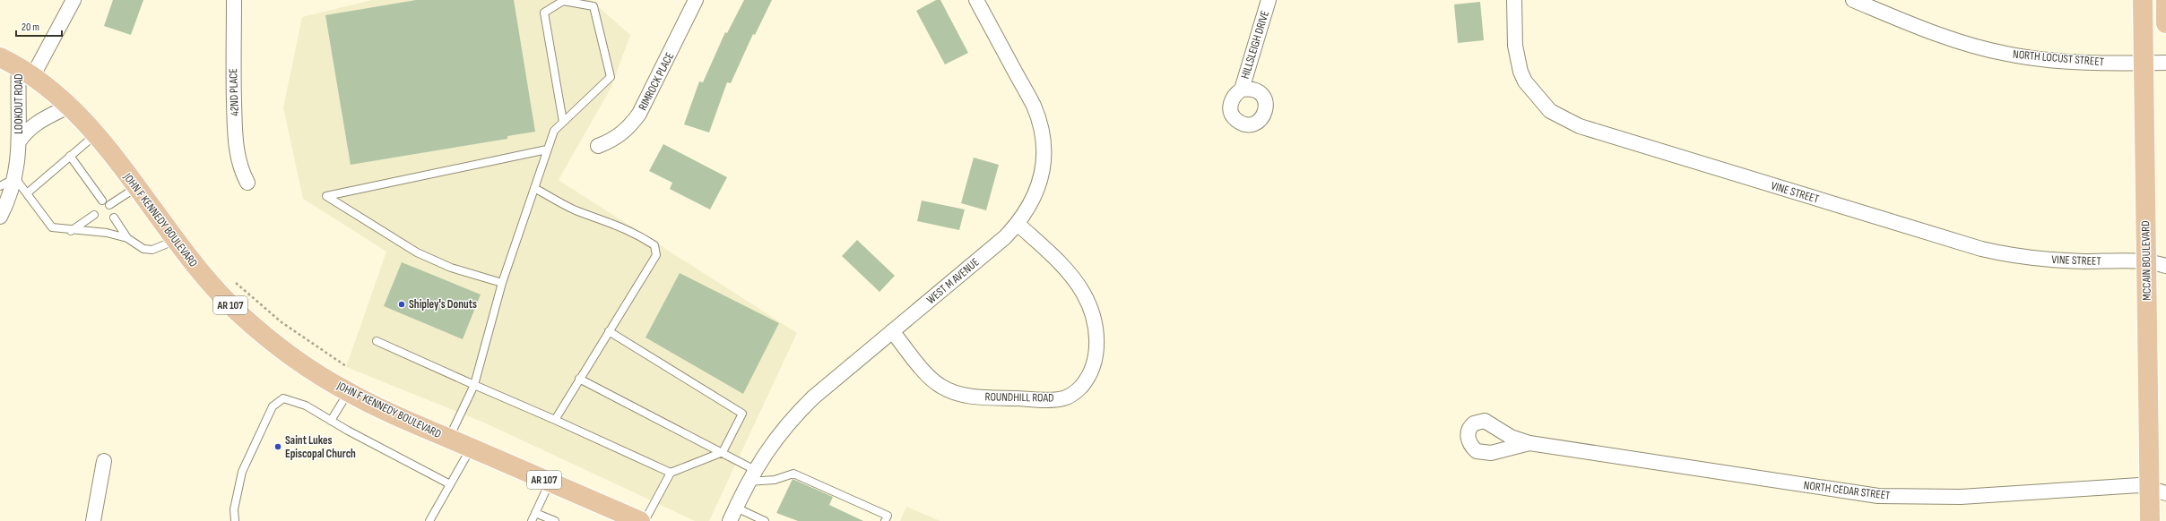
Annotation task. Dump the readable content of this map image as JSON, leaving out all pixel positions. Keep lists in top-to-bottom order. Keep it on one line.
{"streets":{"main road":["JOHN F KENNEDY BOULEVARD","MCCAIN BOULEVARD","AR 107"],"street":["HILLSLEIGH DRIVE","NORTH LOCUST STREET","RIMROCK PLACE","42ND PLACE","LOOKOUT ROAD","VINE STREET","WEST M AVENUE","ROUNDHILL ROAD","NORTH CEDAR STREET"]},"crossings":[["NORTH LOCUST STREET","MCCAIN BOULEVARD"],["LOOKOUT ROAD","JOHN F KENNEDY BOULEVARD"],["VINE STREET","MCCAIN BOULEVARD"],["MCCAIN BOULEVARD","NORTH CEDAR STREET"],["WEST M AVENUE","ROUNDHILL ROAD"]],"places":["Shipley's Donuts","Saint Lukes Episcopal Church"],"scale_bar":"20 m"}
